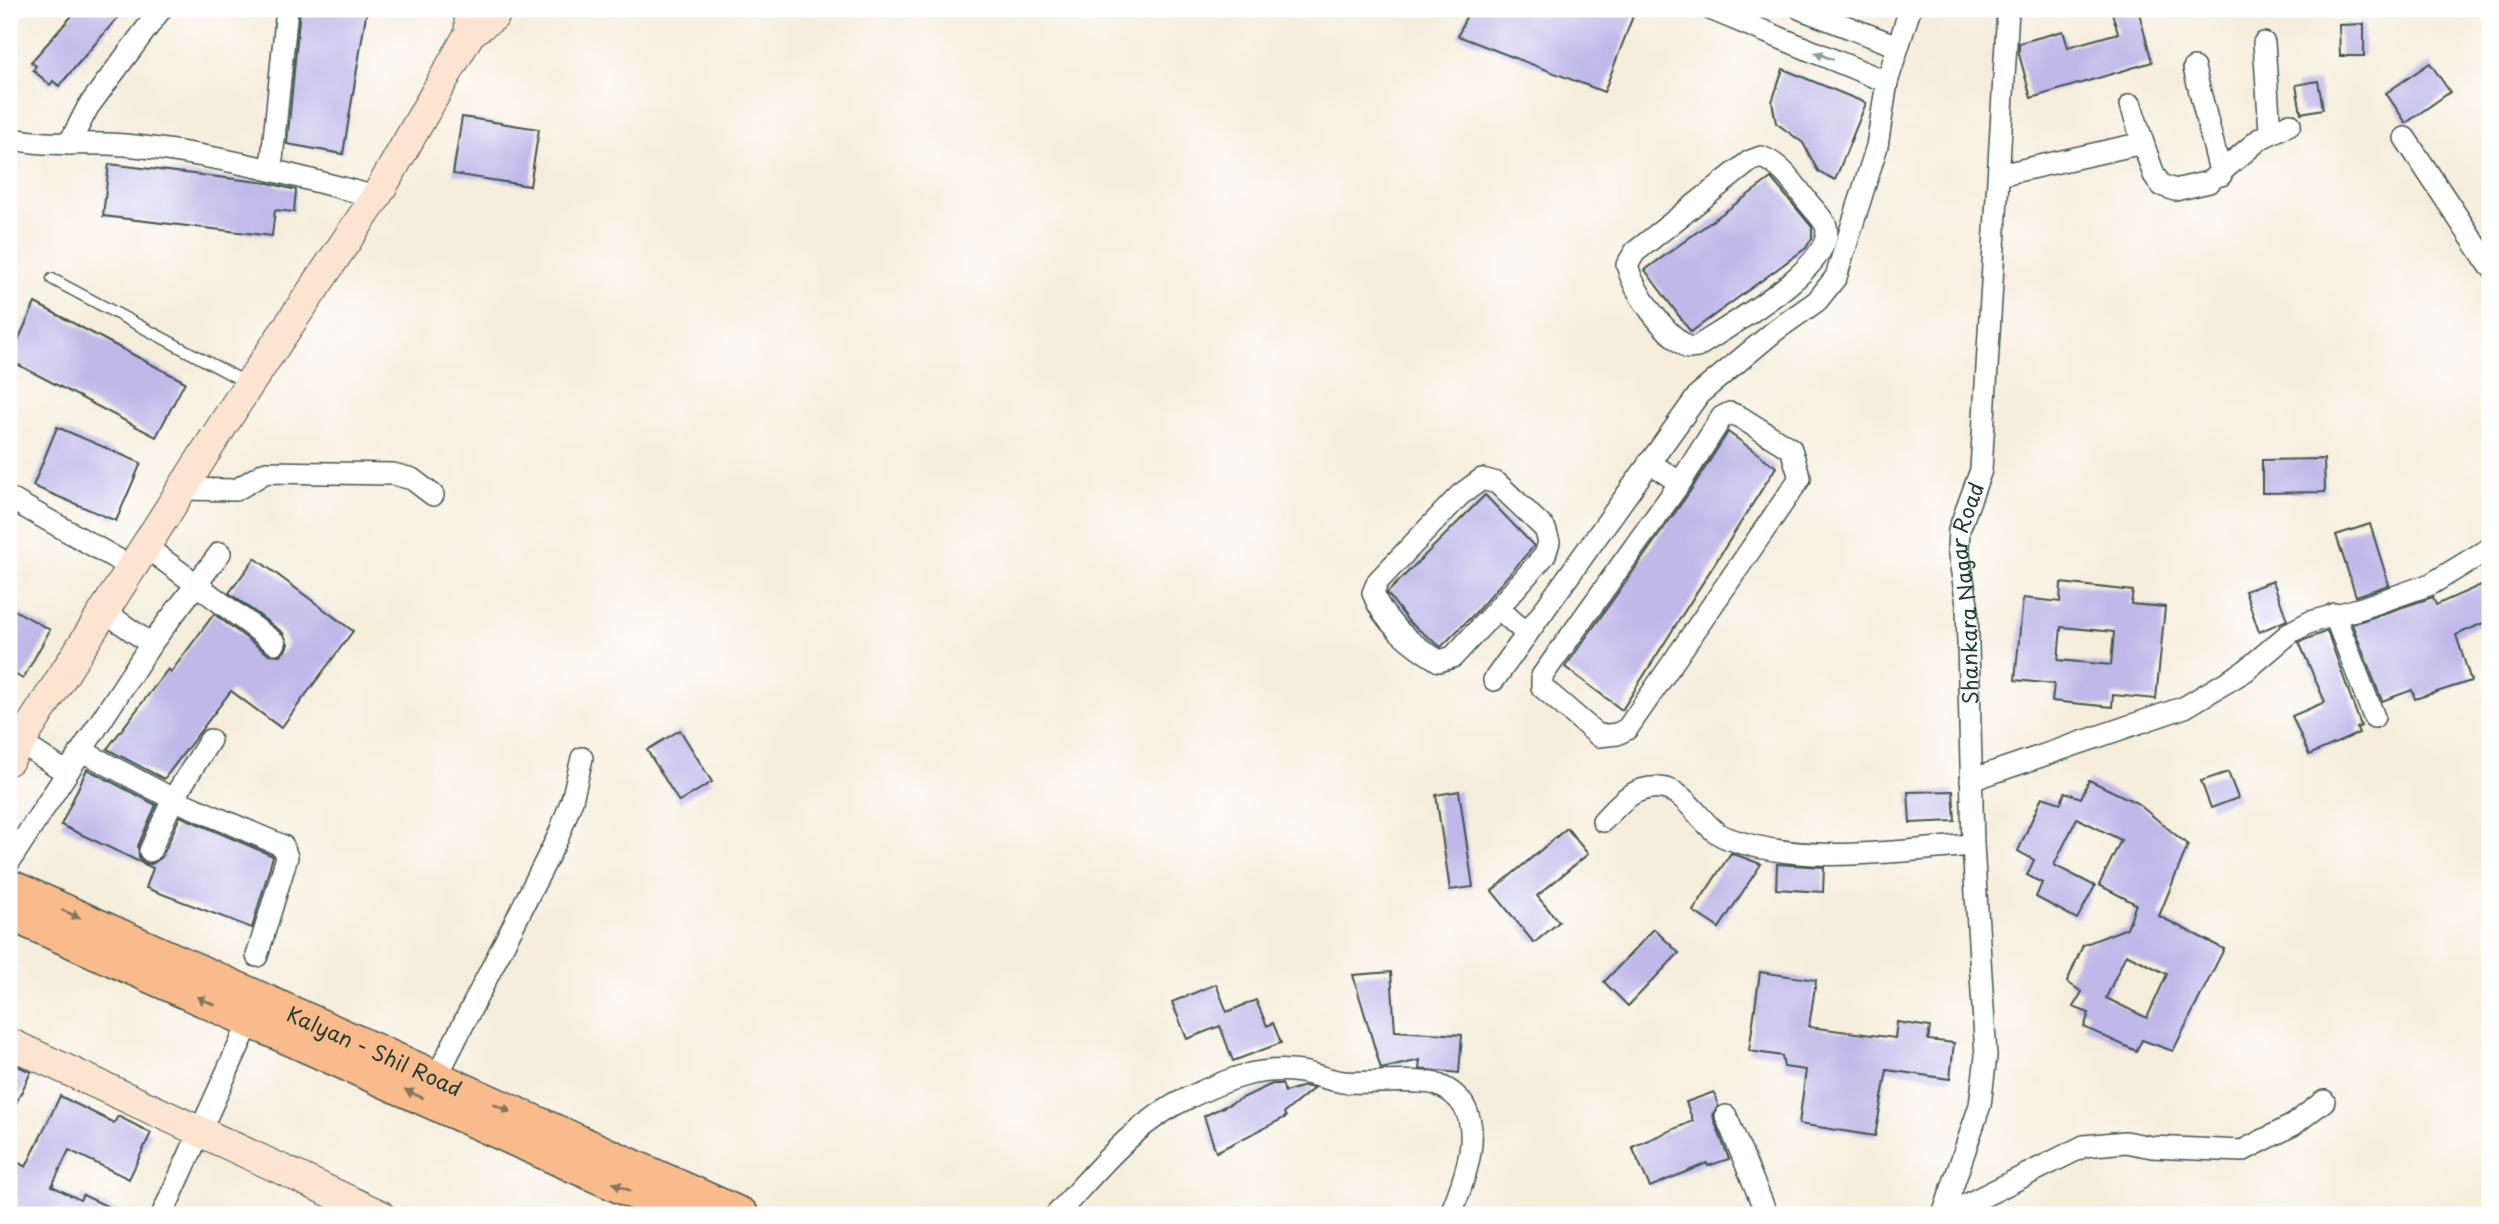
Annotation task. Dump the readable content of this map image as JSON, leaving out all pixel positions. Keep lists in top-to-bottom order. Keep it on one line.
{"streets":{"main road":["Kalyan - Shil Road"],"street":["Shankara Nagar Road"]}}
